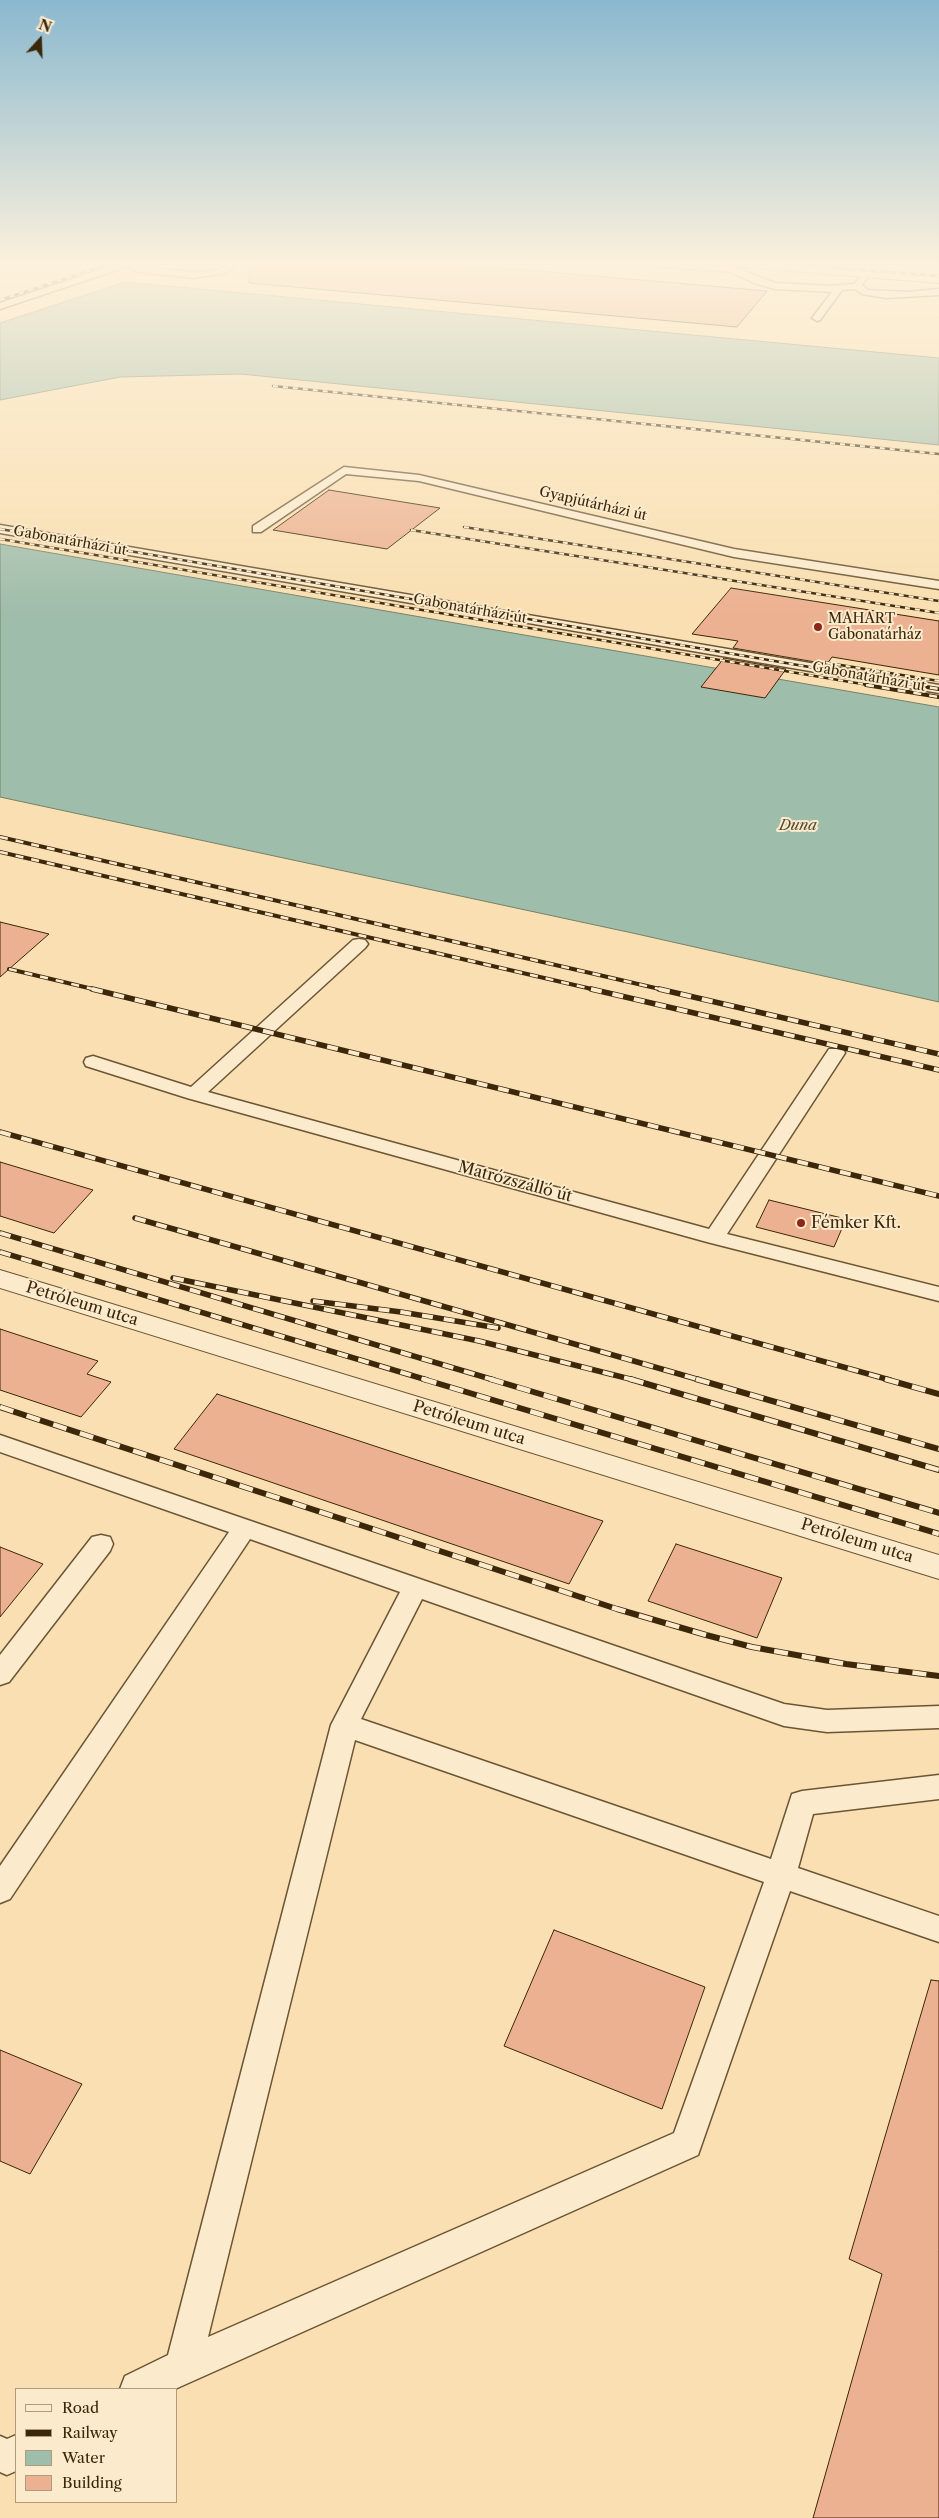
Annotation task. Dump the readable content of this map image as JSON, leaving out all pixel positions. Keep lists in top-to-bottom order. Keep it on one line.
{"streets":{"street":["Petróleum utca"],"lane":["Gyapjútárházi út","Gabonatárházi út","Matrózszálló út"]},"water":["Duna"],"places":["MAHART Gabonatárház","Fémker Kft."],"legend":["Road","Railway","Water","Building"],"north":"top"}
